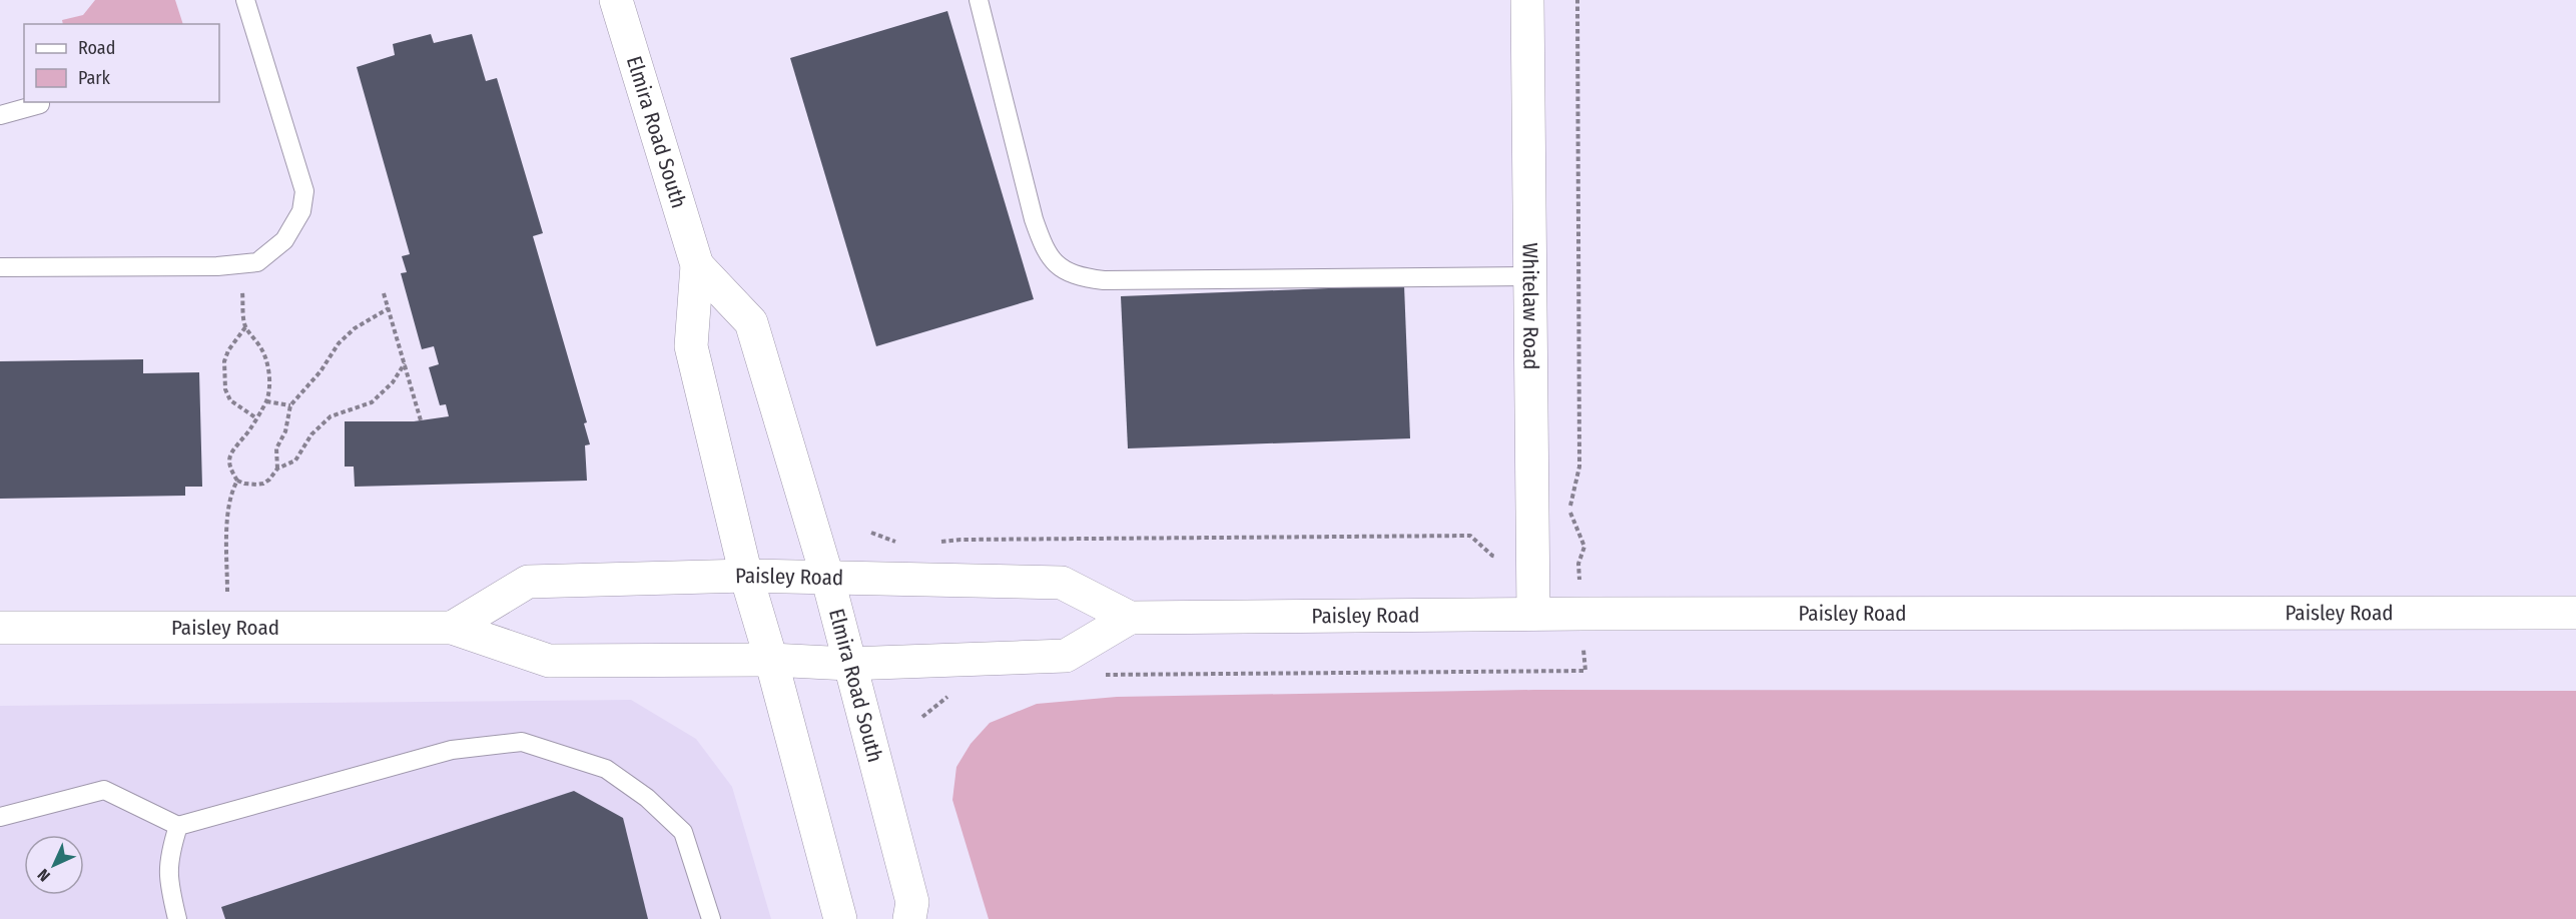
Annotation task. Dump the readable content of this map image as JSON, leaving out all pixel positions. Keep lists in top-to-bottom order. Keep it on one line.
{"streets":{"main road":["Elmira Road South","Whitelaw Road","Paisley Road"]},"crossings":[["Elmira Road South","Paisley Road"],["Whitelaw Road","Paisley Road"]],"legend":["Road","Park"],"north":"bottom left"}
